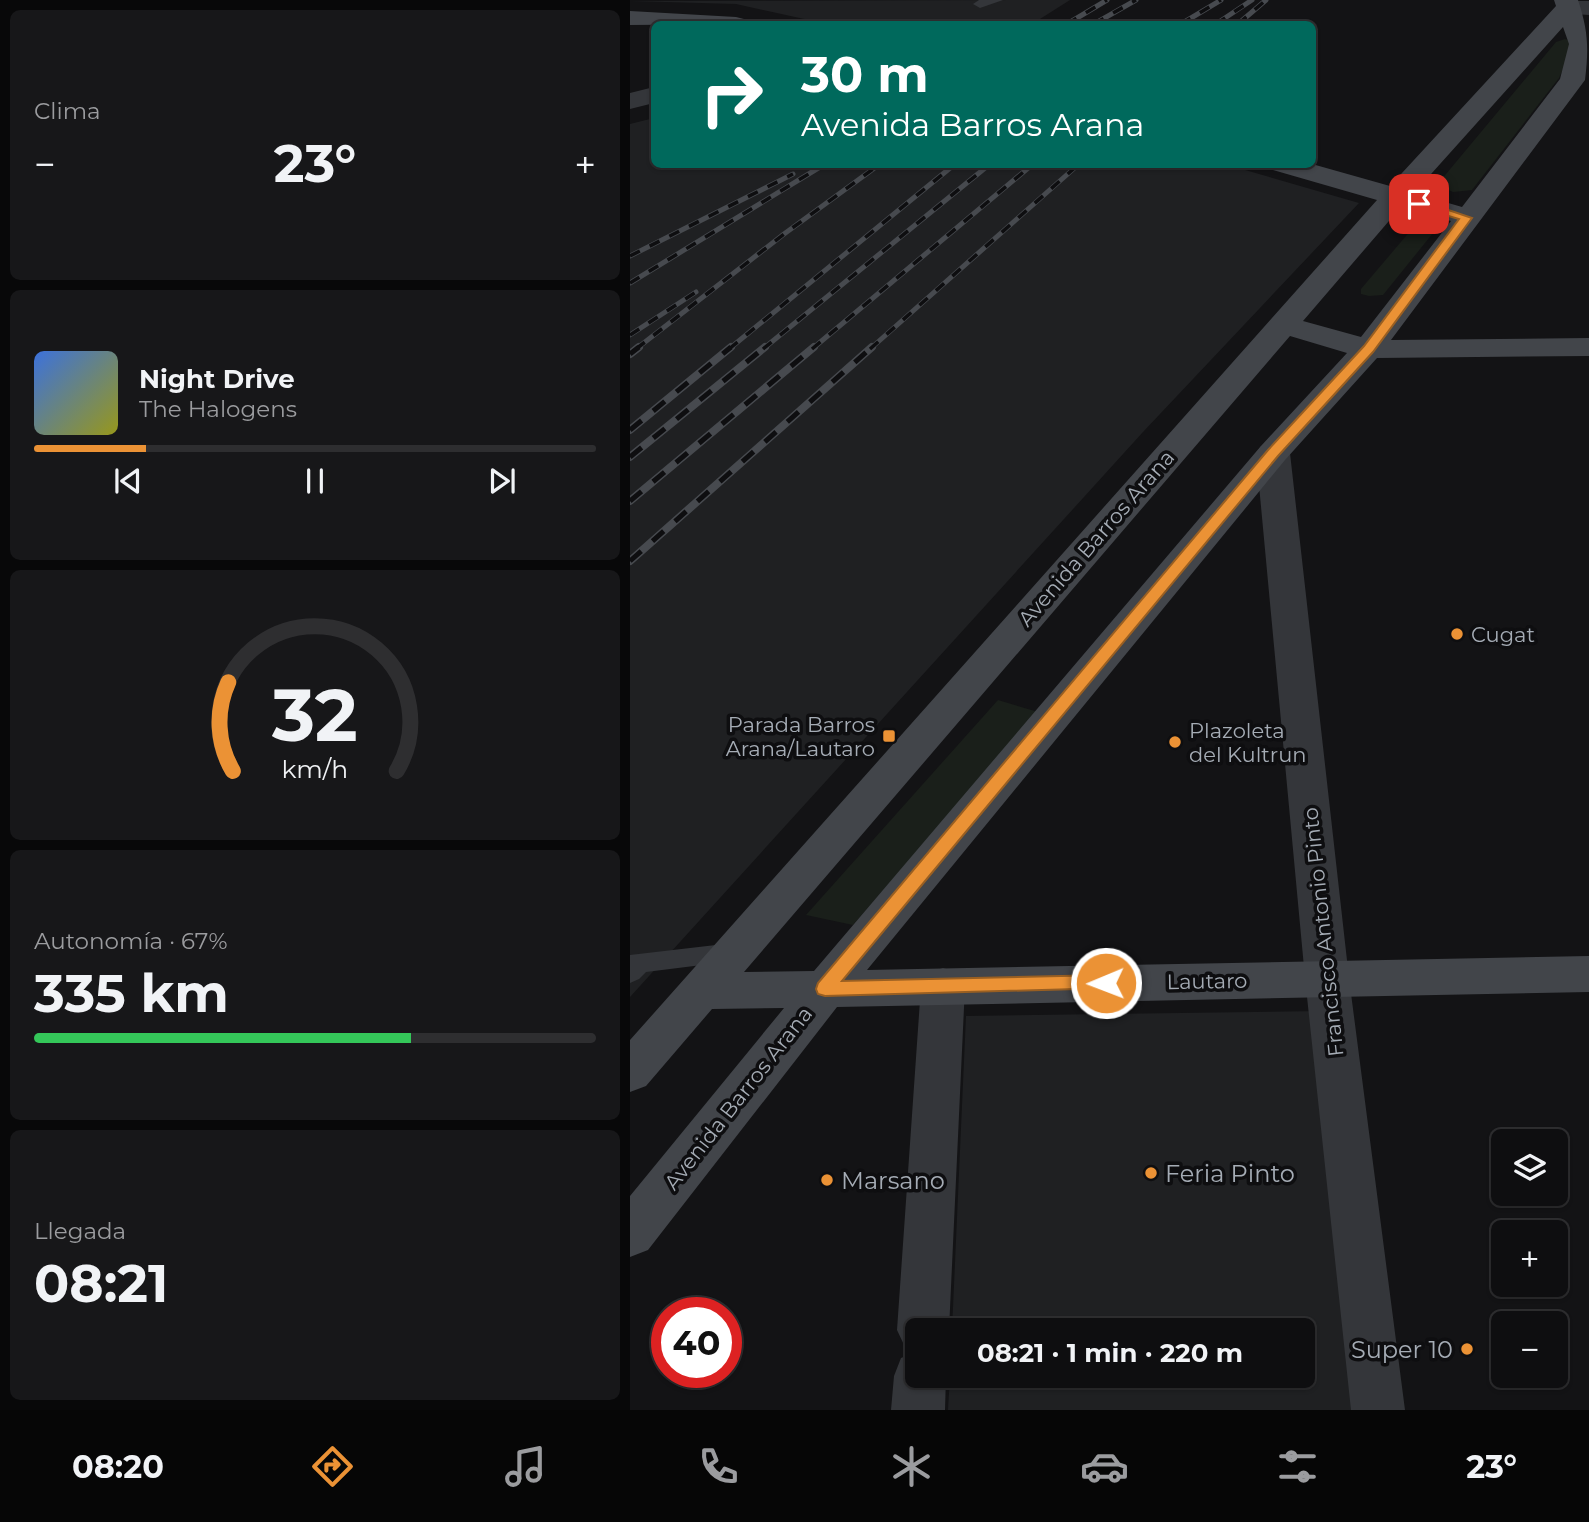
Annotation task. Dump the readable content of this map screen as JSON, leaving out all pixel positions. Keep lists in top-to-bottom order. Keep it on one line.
{"streets":{"main road":["Avenida Barros Arana","Lautaro"],"street":["Francisco Antonio Pinto"]},"crossings":[["Avenida Barros Arana","Francisco Antonio Pinto"],["Avenida Barros Arana","Lautaro"],["Francisco Antonio Pinto","Lautaro"]],"places":{"other":["Cugat","Plazoleta del Kultrun","Feria Pinto","Marsano","Super 10"],"transit":["Parada Barros Arana/Lautaro"]},"page":{"tile":["Clima",["Autonomía · 67%","335 km"],["Llegada","08:21"]],"turn":["30 m","Avenida Barros Arana"],"heat":["−","23°","+"],"song":["Night Drive","The Halogens"],"map_buttons":["+","−"],"limit":"40","trip":"08:21 · 1 min · 220 m","tabs":["08:20","23°"],"gauge":["32","km/h"]}}
